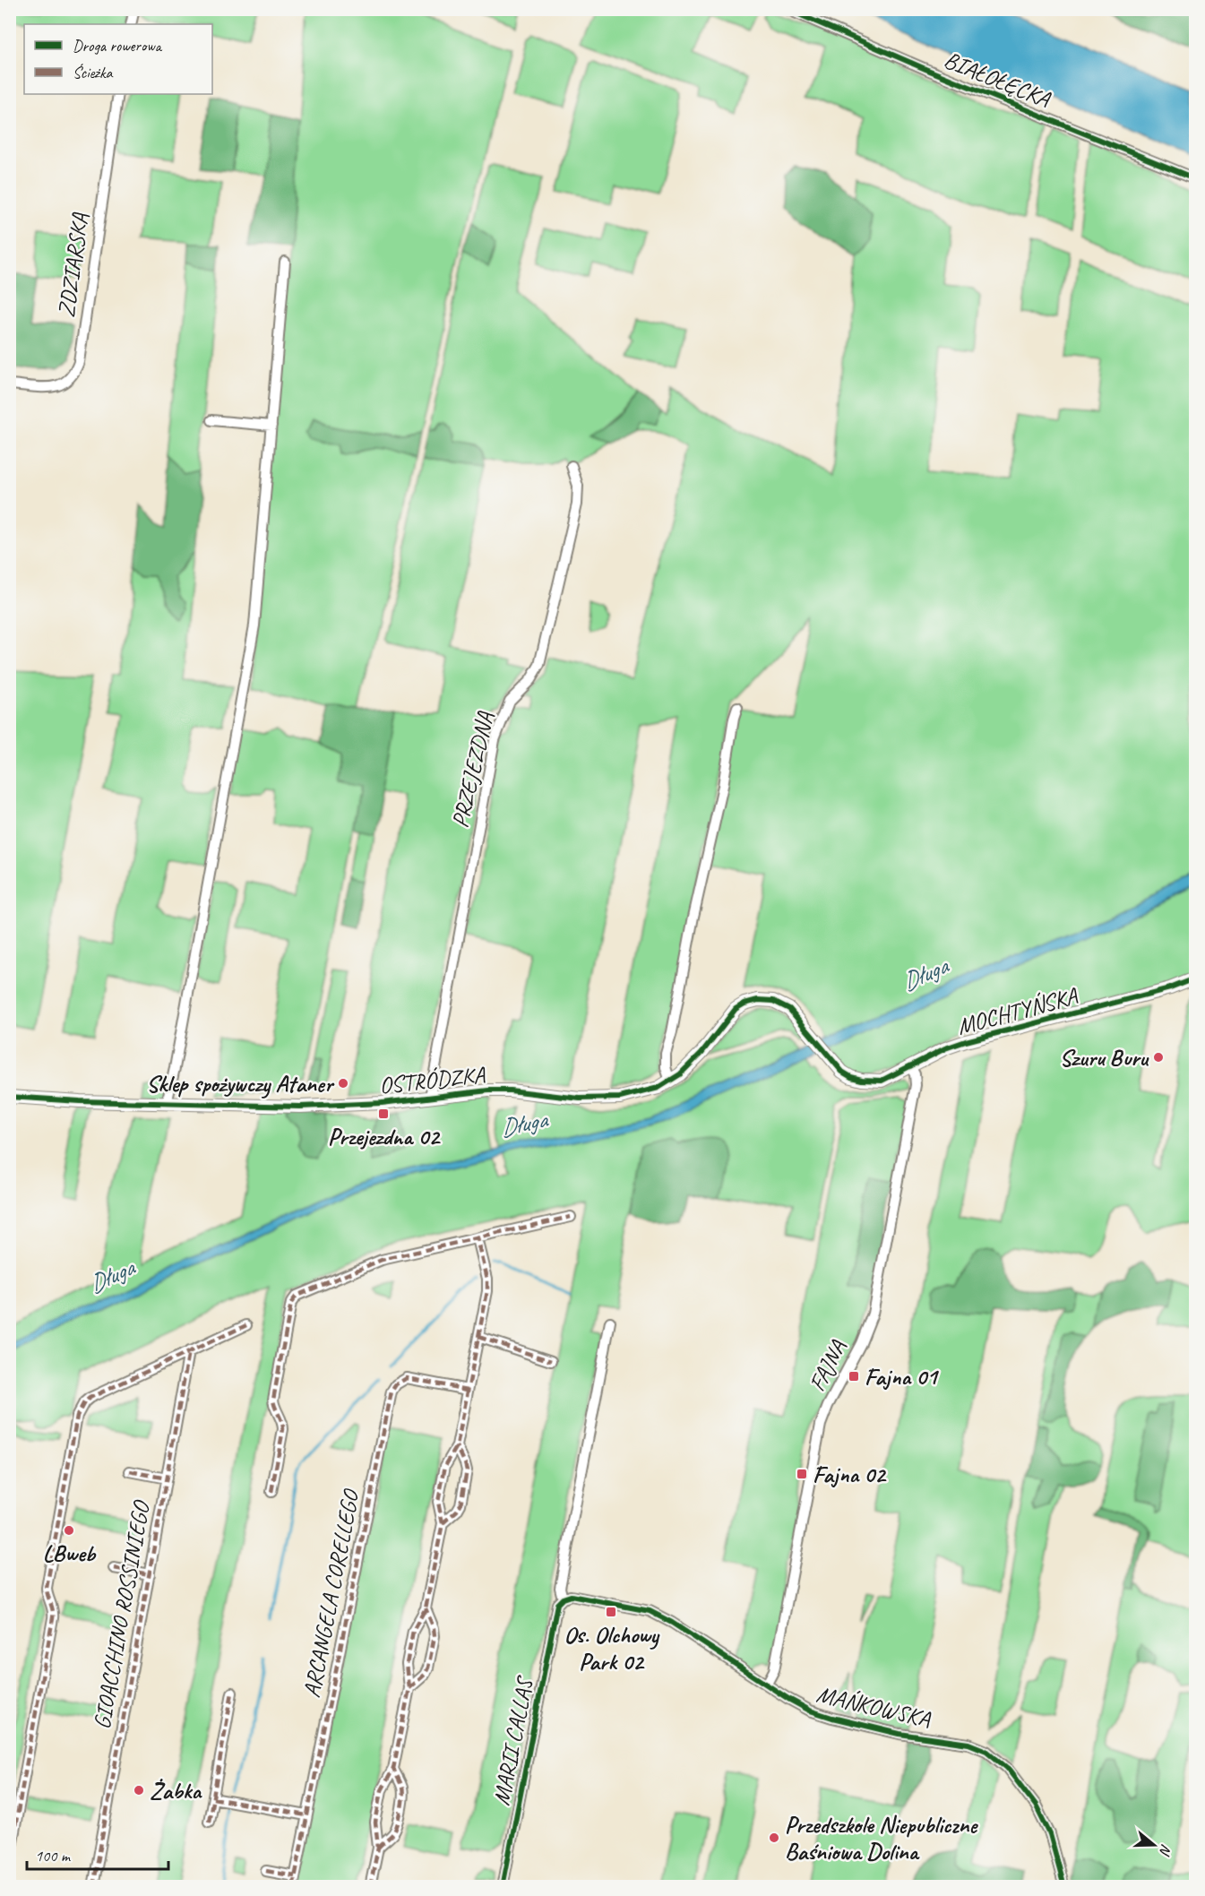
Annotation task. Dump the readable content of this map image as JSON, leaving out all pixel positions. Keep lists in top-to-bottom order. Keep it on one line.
{"streets":{"street":["BIAŁOŁĘCKA","ZDZIARSKA","PRZEJEZDNA","MOCHTYŃSKA","OSTRÓDZKA","FAJNA","ARCANGELA CORELLEGO","GIOACCHINO ROSSINIEGO","MAŃKOWSKA","MARII CALLAS"]},"crossings":[["PRZEJEZDNA","OSTRÓDZKA"],["MOCHTYŃSKA","OSTRÓDZKA"],["MOCHTYŃSKA","FAJNA"],["FAJNA","MAŃKOWSKA"],["MAŃKOWSKA","MARII CALLAS"]],"water":["Długa"],"places":{"other":["Szuru Buru","Sklep spożywczy Ataner","LBweb","Żabka","Przedszkole Niepubliczne Baśniowa Dolina"],"transit":["Przejezdna 02","Fajna 01","Fajna 02","Os. Olchowy Park 02"]},"legend":["Droga rowerowa","Ścieżka"],"scale_bar":"100 m","north":"right"}
